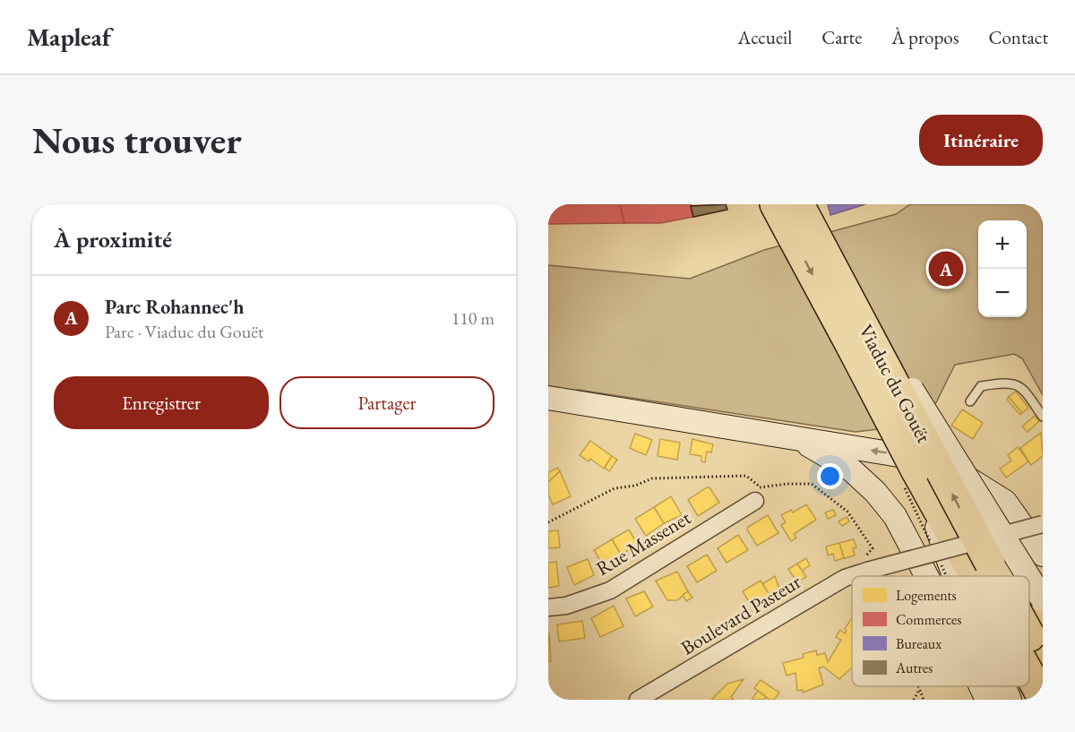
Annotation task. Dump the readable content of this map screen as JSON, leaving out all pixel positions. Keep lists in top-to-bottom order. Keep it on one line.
{"streets":{"highway":["Viaduc du Gouët"],"street":["Rue Massenet","Boulevard Pasteur"]},"legend":["Logements","Commerces","Bureaux","Autres"],"page":{"header":"Mapleaf","nav":["Accueil","Carte","À propos","Contact"],"buttons":["Itinéraire",["Enregistrer","Partager"]],"title":"Nous trouver","heading":"À proximité","map_buttons":["+","−"],"pins":"A","list":[{"mark":"A","name":"Parc Rohannec'h","note":"Parc · Viaduc du Gouët","value":"110 m"}]}}
